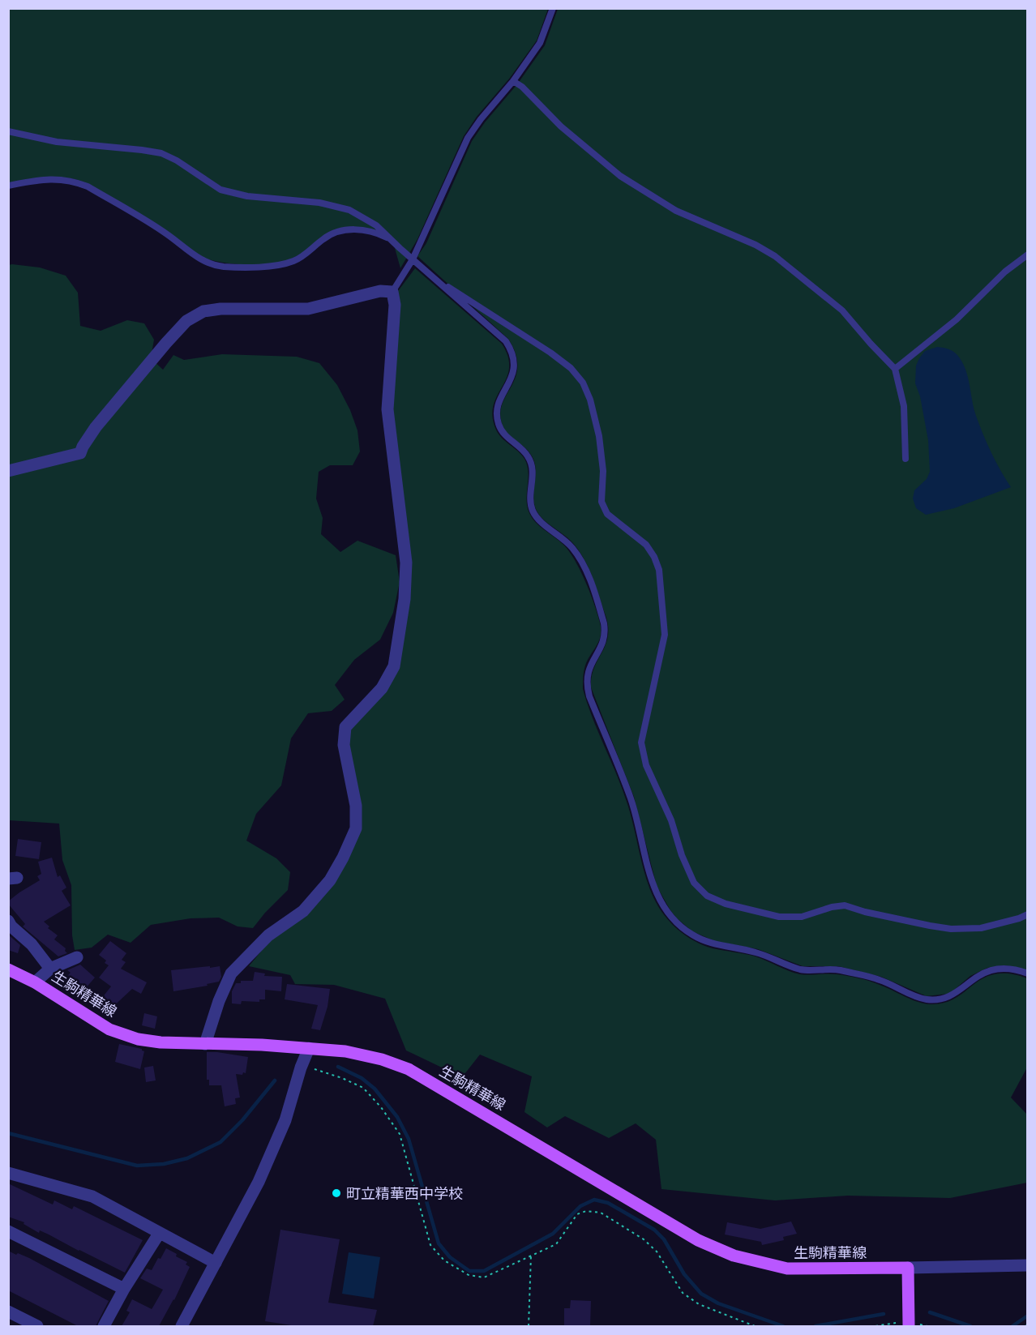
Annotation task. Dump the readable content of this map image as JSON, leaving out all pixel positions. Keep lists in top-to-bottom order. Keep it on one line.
{"streets":{"main road":["生駒精華線"]},"places":["町立精華西中学校"]}
